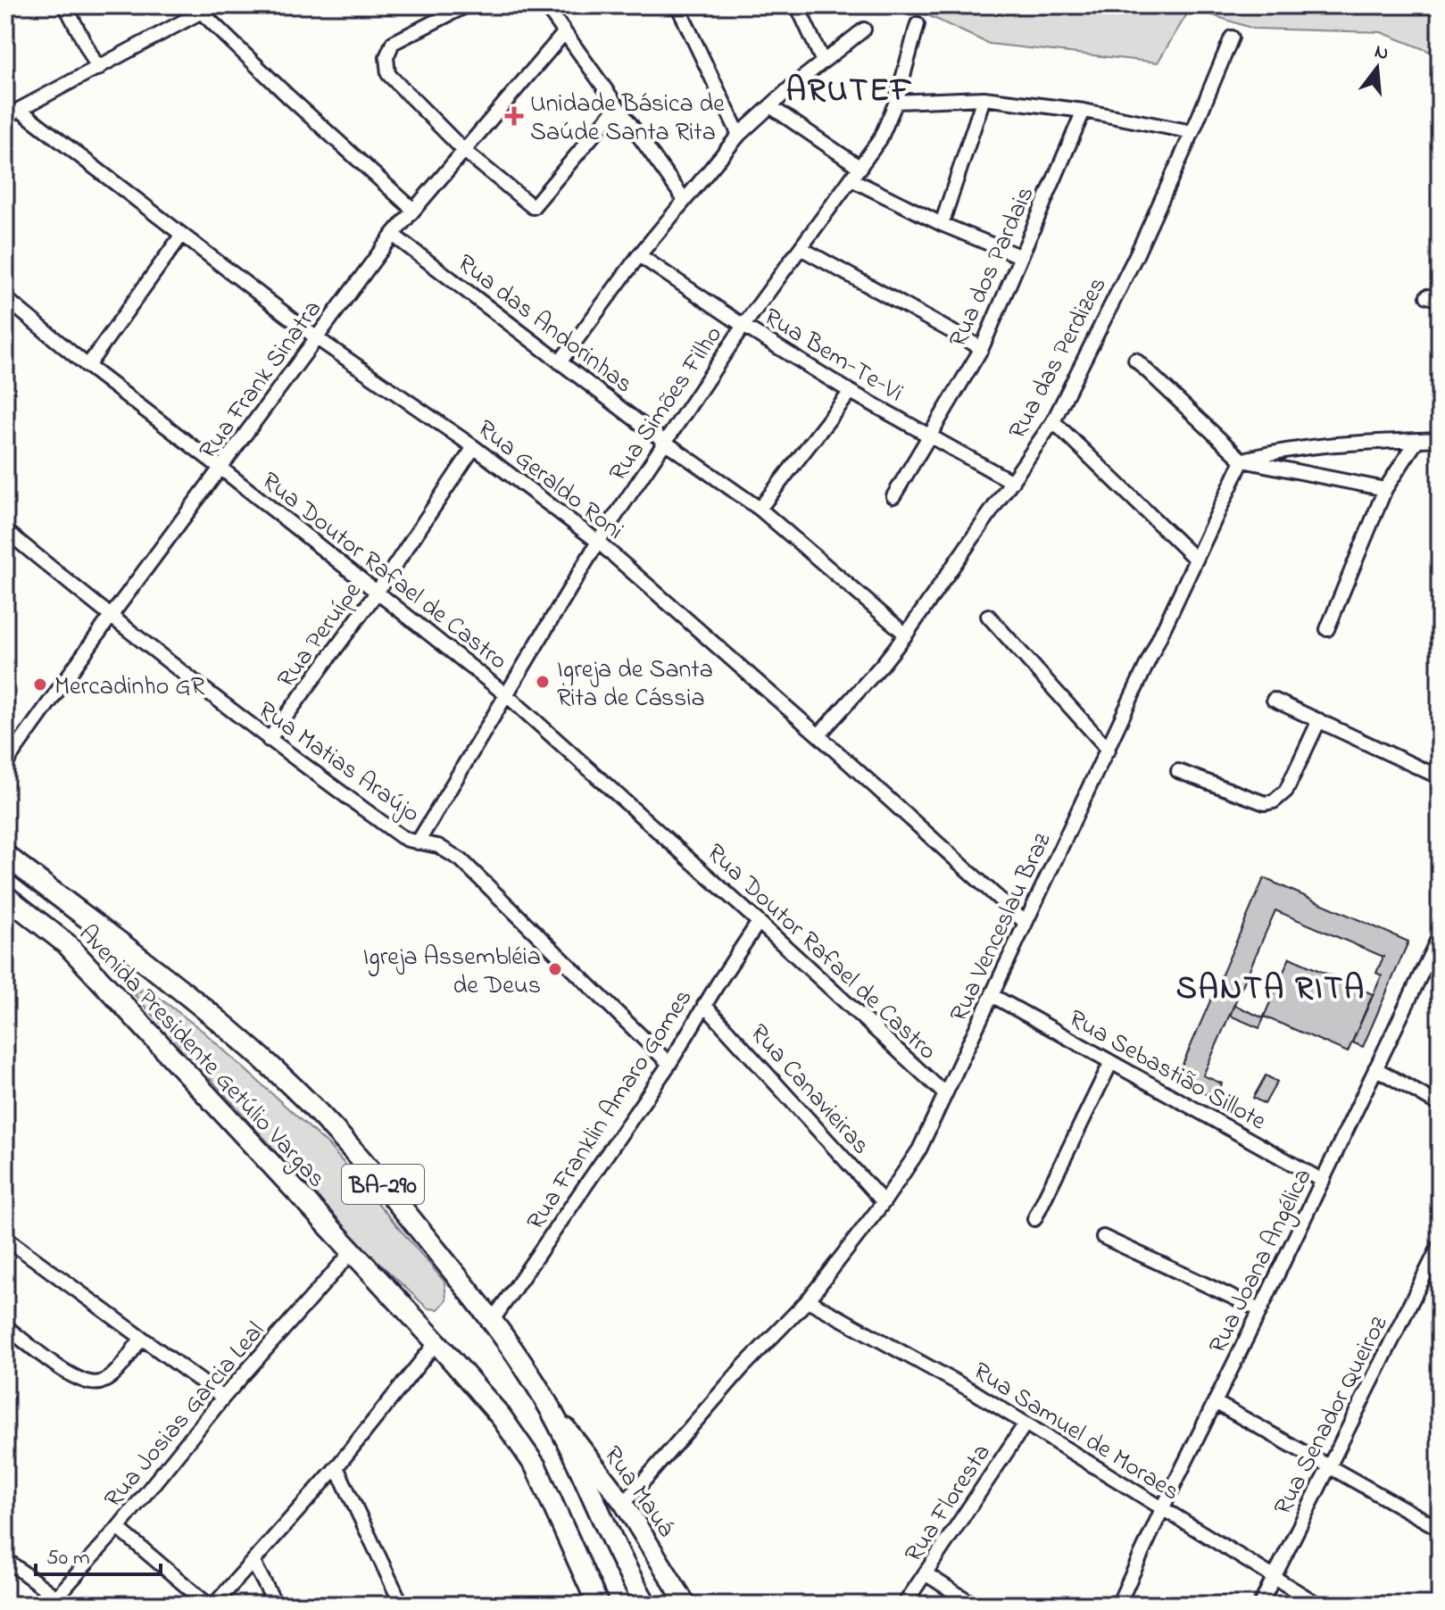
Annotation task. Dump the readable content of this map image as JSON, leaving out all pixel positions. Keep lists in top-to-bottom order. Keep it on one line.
{"streets":{"main road":["Avenida Presidente Getúlio Vargas","BA-290"],"street":["Rua dos Pardais","Rua das Andorinhas","Rua Bem-Te-Vi","Rua das Perdizes","Rua Frank Sinatra","Rua Simões Filho","Rua Geraldo Roni","Rua Doutor Rafael de Castro","Rua Peruípe","Rua Matias Araújo","Rua Venceslau Braz","Rua Sebastião Sillote","Rua Canavieiras","Rua Franklin Amaro Gomes","Rua Joana Angélica","Rua Josias Garcia Leal","Rua Senador Queiroz","Rua Samuel de Moraes","Rua Mauá","Rua Floresta"]},"crossings":[["Rua dos Pardais","Rua Bem-Te-Vi"],["Rua das Andorinhas","Rua das Perdizes"],["Rua das Andorinhas","Rua Frank Sinatra"],["Rua das Andorinhas","Rua Simões Filho"],["Rua Bem-Te-Vi","Rua das Perdizes"],["Rua Bem-Te-Vi","Rua Simões Filho"],["Rua das Perdizes","Rua Geraldo Roni"],["Rua Frank Sinatra","Rua Geraldo Roni"],["Rua Frank Sinatra","Rua Doutor Rafael de Castro"],["Rua Frank Sinatra","Rua Matias Araújo"],["Rua Simões Filho","Rua Geraldo Roni"],["Rua Simões Filho","Rua Doutor Rafael de Castro"],["Rua Simões Filho","Rua Matias Araújo"],["Rua Geraldo Roni","Rua Peruípe"],["Rua Geraldo Roni","Rua Venceslau Braz"],["Rua Doutor Rafael de Castro","Rua Peruípe"],["Rua Doutor Rafael de Castro","Rua Venceslau Braz"],["Rua Doutor Rafael de Castro","Rua Franklin Amaro Gomes"],["Rua Peruípe","Rua Matias Araújo"],["Rua Matias Araújo","Rua Franklin Amaro Gomes"],["Rua Venceslau Braz","Rua Sebastião Sillote"],["Rua Venceslau Braz","Rua Canavieiras"],["Rua Venceslau Braz","Rua Samuel de Moraes"],["Rua Venceslau Braz","Rua Mauá"],["Avenida Presidente Getúlio Vargas","Rua Franklin Amaro Gomes"],["Avenida Presidente Getúlio Vargas","Rua Josias Garcia Leal"],["Avenida Presidente Getúlio Vargas","Rua Mauá"],["Rua Sebastião Sillote","Rua Joana Angélica"],["Rua Canavieiras","Rua Franklin Amaro Gomes"],["Rua Joana Angélica","Rua Samuel de Moraes"],["Rua Senador Queiroz","Rua Samuel de Moraes"],["Rua Samuel de Moraes","Rua Floresta"]],"districts":["ARUTEF","SANTA RITA"],"places":{"health":["Unidade Básica de Saúde Santa Rita"],"other":["Igreja de Santa Rita de Cássia","Mercadinho GR","Igreja Assembléia de Deus"]},"scale_bar":"50 m","north":"top"}
